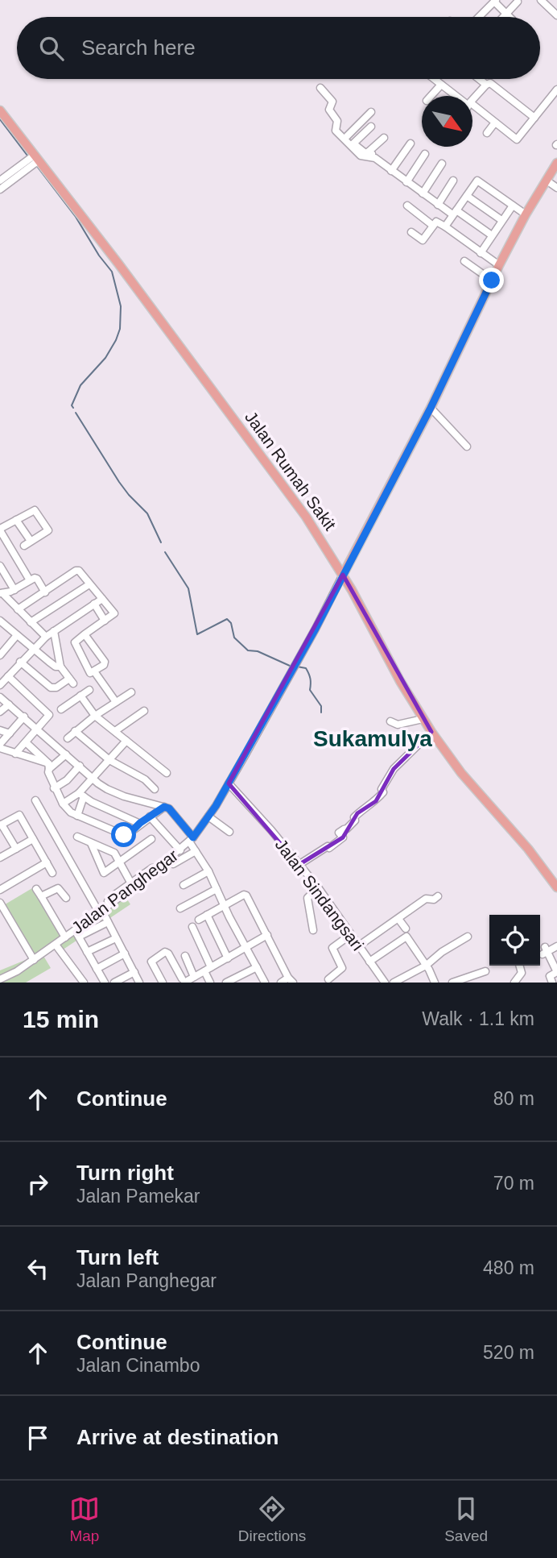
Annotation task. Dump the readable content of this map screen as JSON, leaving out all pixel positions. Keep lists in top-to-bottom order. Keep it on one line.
{"streets":{"main road":["Jalan Rumah Sakit"],"street":["Jalan Panghegar","Jalan Sindangsari"]},"crossings":[["Jalan Rumah Sakit","Jalan Panghegar"],["Jalan Panghegar","Jalan Sindangsari"]],"districts":["Sukamulya"],"north":"bottom right","page":{"search":"Search here","heading":["15 min","Walk · 1.1 km"],"list":[["Continue","80 m"],["Turn right","Jalan Pamekar","70 m"],["Turn left","Jalan Panghegar","480 m"],["Continue","Jalan Cinambo","520 m"],"Arrive at destination"],"nav":["Map","Directions","Saved"]}}
